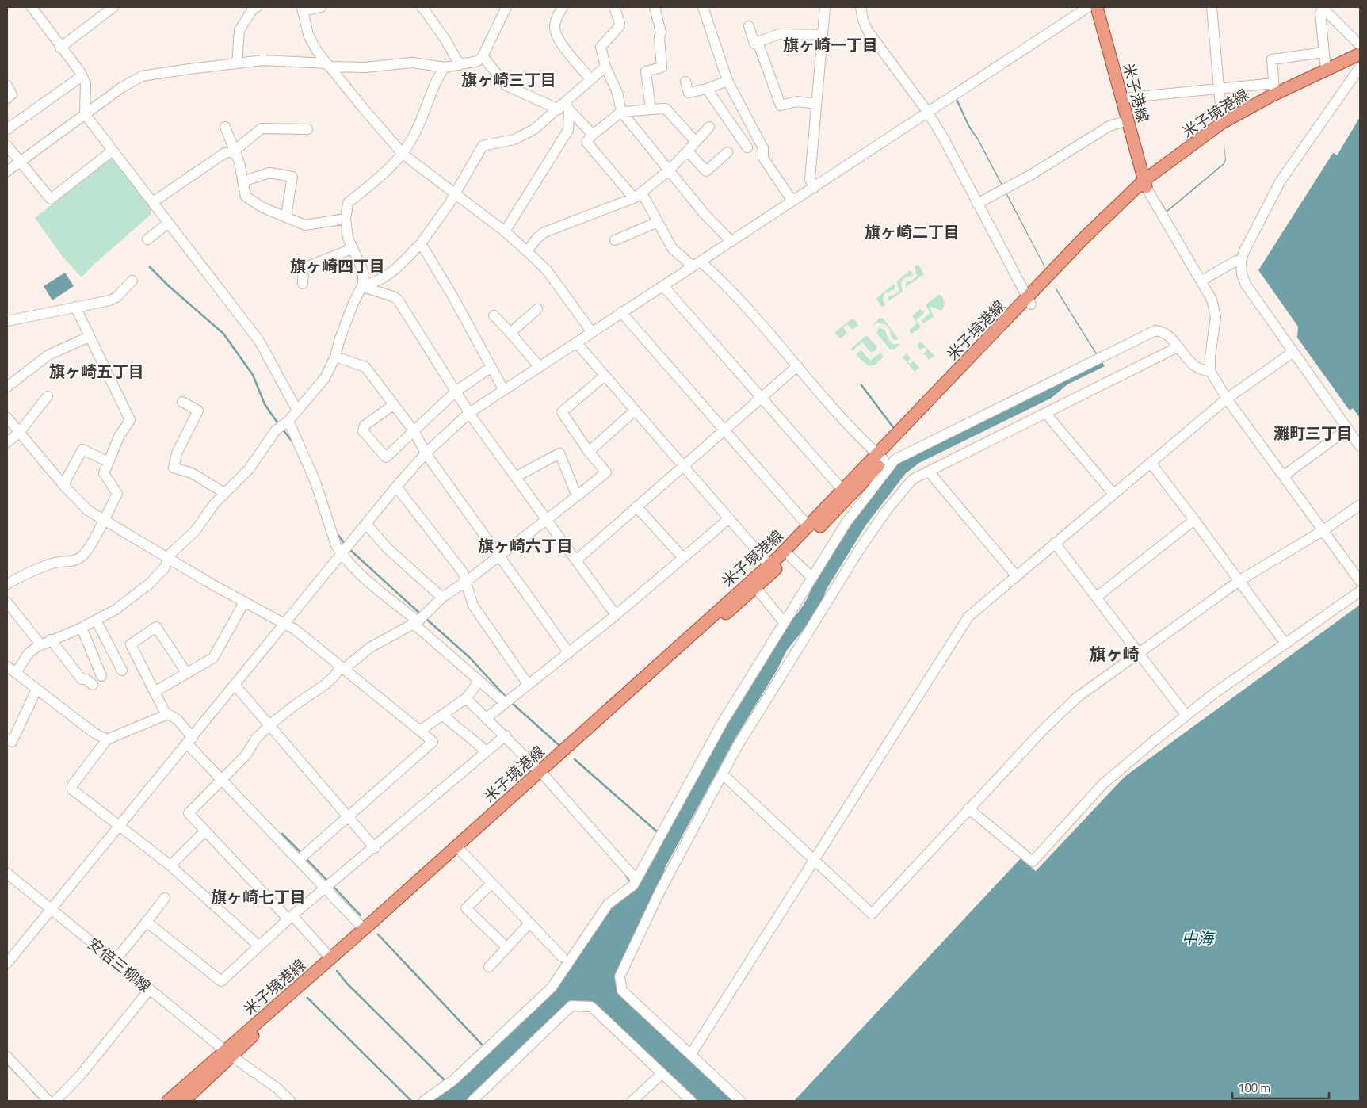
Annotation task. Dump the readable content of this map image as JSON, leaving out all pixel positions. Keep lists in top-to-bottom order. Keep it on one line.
{"streets":{"main road":["米子港線","米子境港線"],"street":["安倍三柳線"]},"crossings":[["米子港線","米子境港線"],["米子境港線","安倍三柳線"]],"districts":["旗ヶ崎一丁目","旗ヶ崎三丁目","旗ヶ崎二丁目","旗ヶ崎四丁目","旗ヶ崎五丁目","灘町三丁目","旗ヶ崎六丁目","旗ヶ崎","旗ヶ崎七丁目"],"water":["中海"],"scale_bar":"100 m"}
